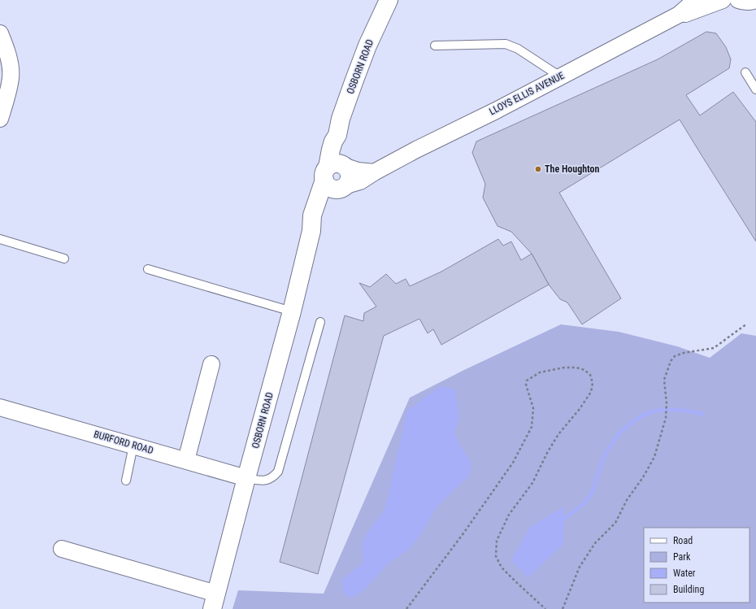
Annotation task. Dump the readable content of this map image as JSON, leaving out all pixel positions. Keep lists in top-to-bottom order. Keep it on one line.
{"streets":{"street":["OSBORN ROAD","LLOYS ELLIS AVENUE","BURFORD ROAD"]},"crossings":[["OSBORN ROAD","LLOYS ELLIS AVENUE"],["OSBORN ROAD","BURFORD ROAD"]],"places":["The Houghton"],"legend":["Road","Park","Water","Building"]}
